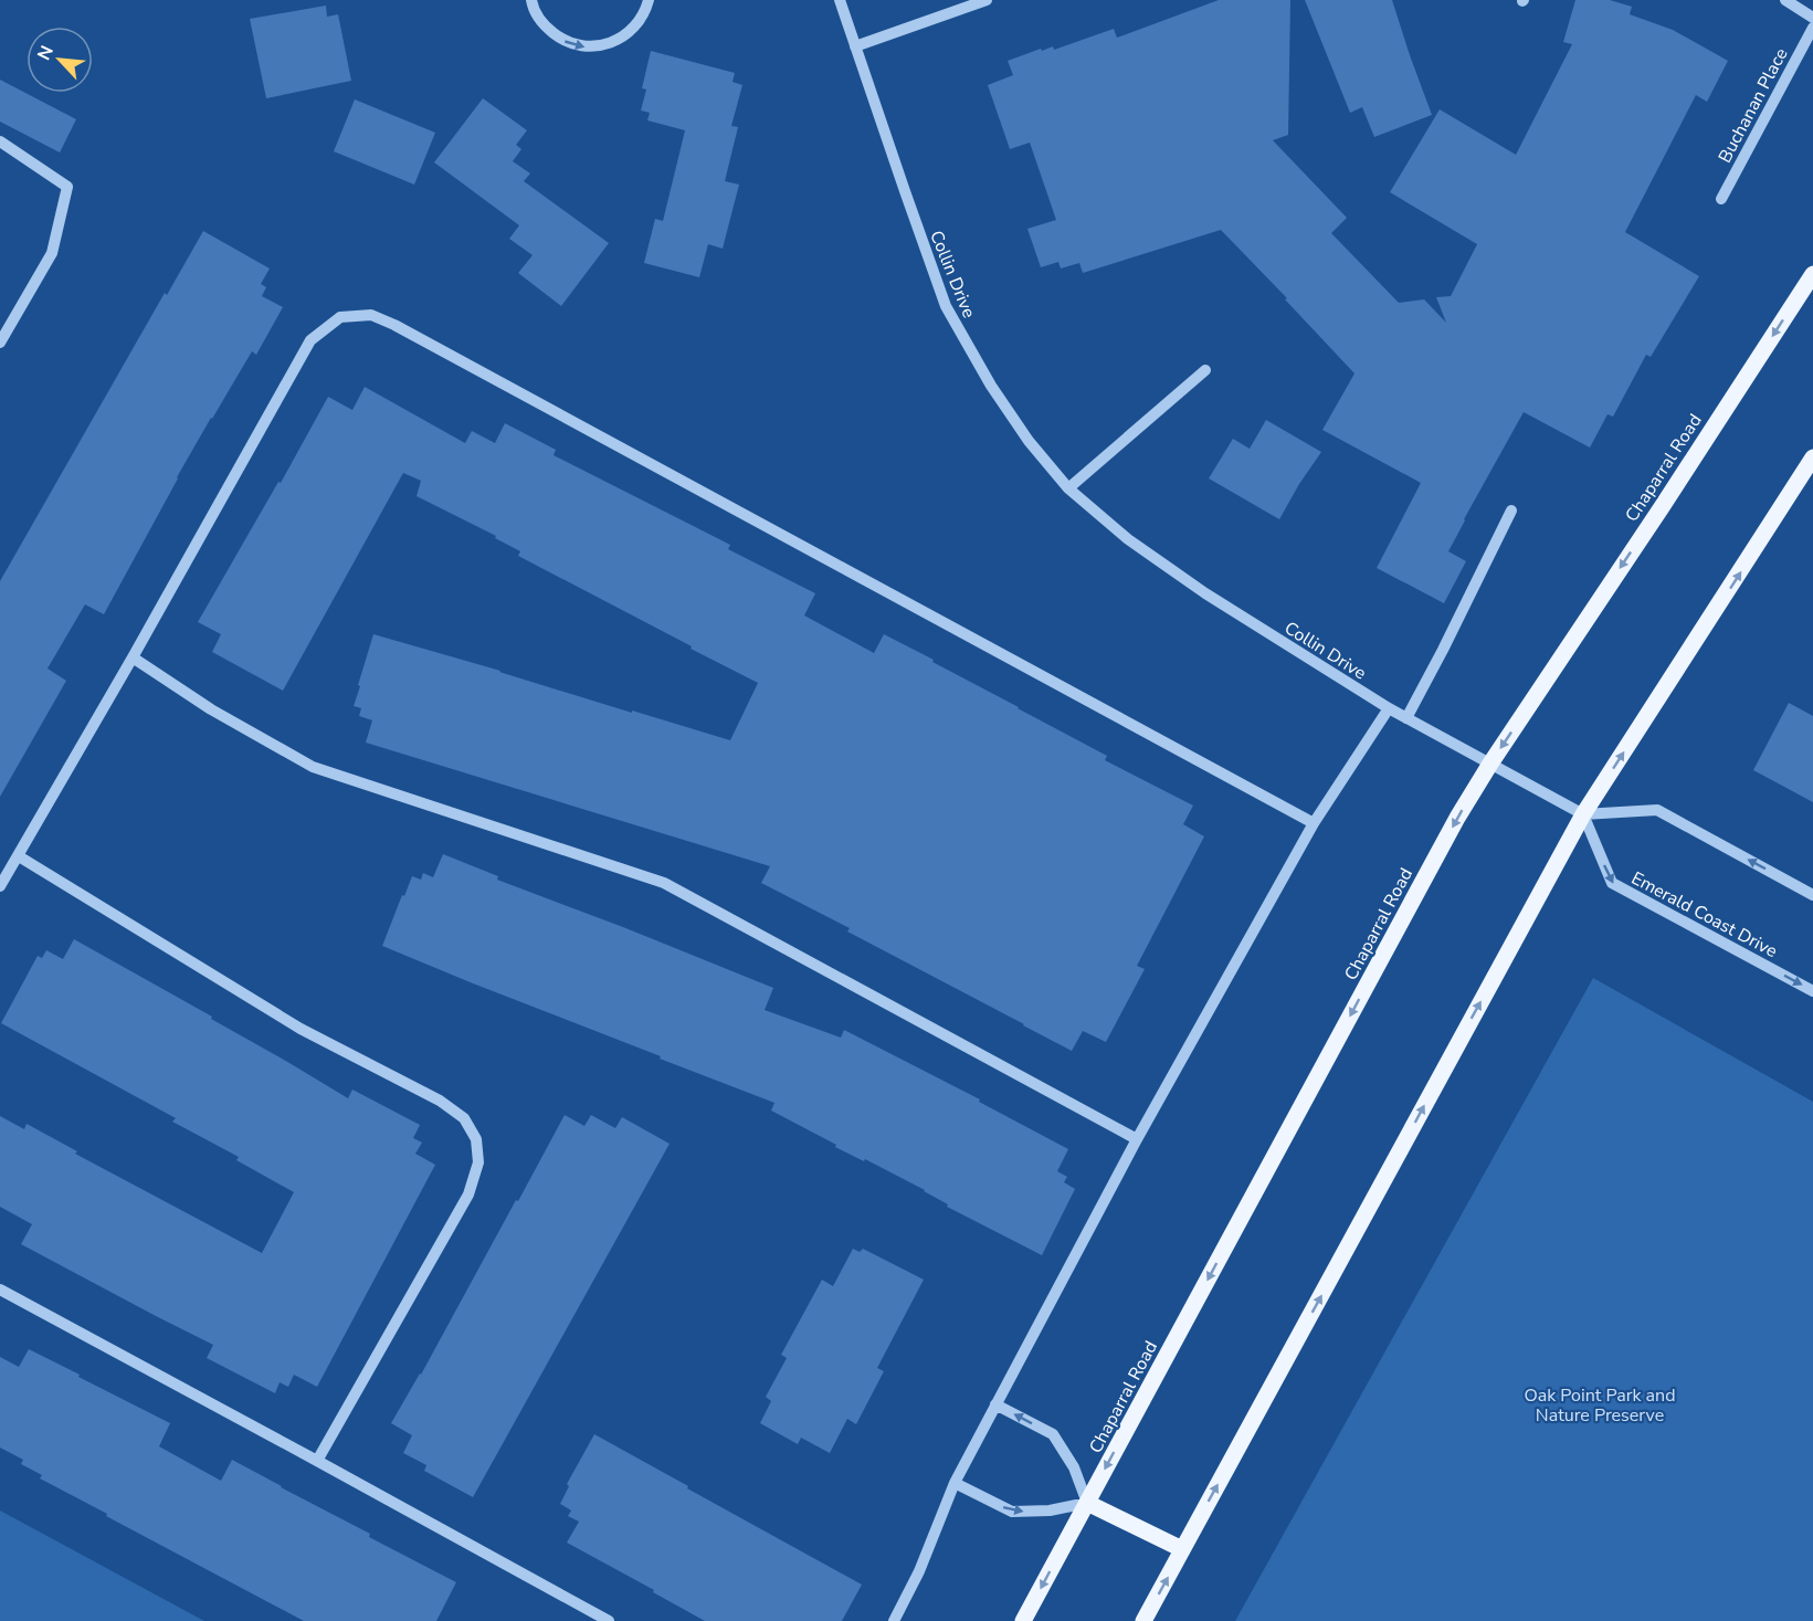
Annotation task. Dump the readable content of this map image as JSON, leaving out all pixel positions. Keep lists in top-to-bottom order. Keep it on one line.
{"streets":{"main road":["Chaparral Road"],"street":["Buchanan Place","Collin Drive","Emerald Coast Drive"]},"crossings":[["Collin Drive","Chaparral Road"]],"parks":["Oak Point Park and Nature Preserve"],"north":"top left"}
